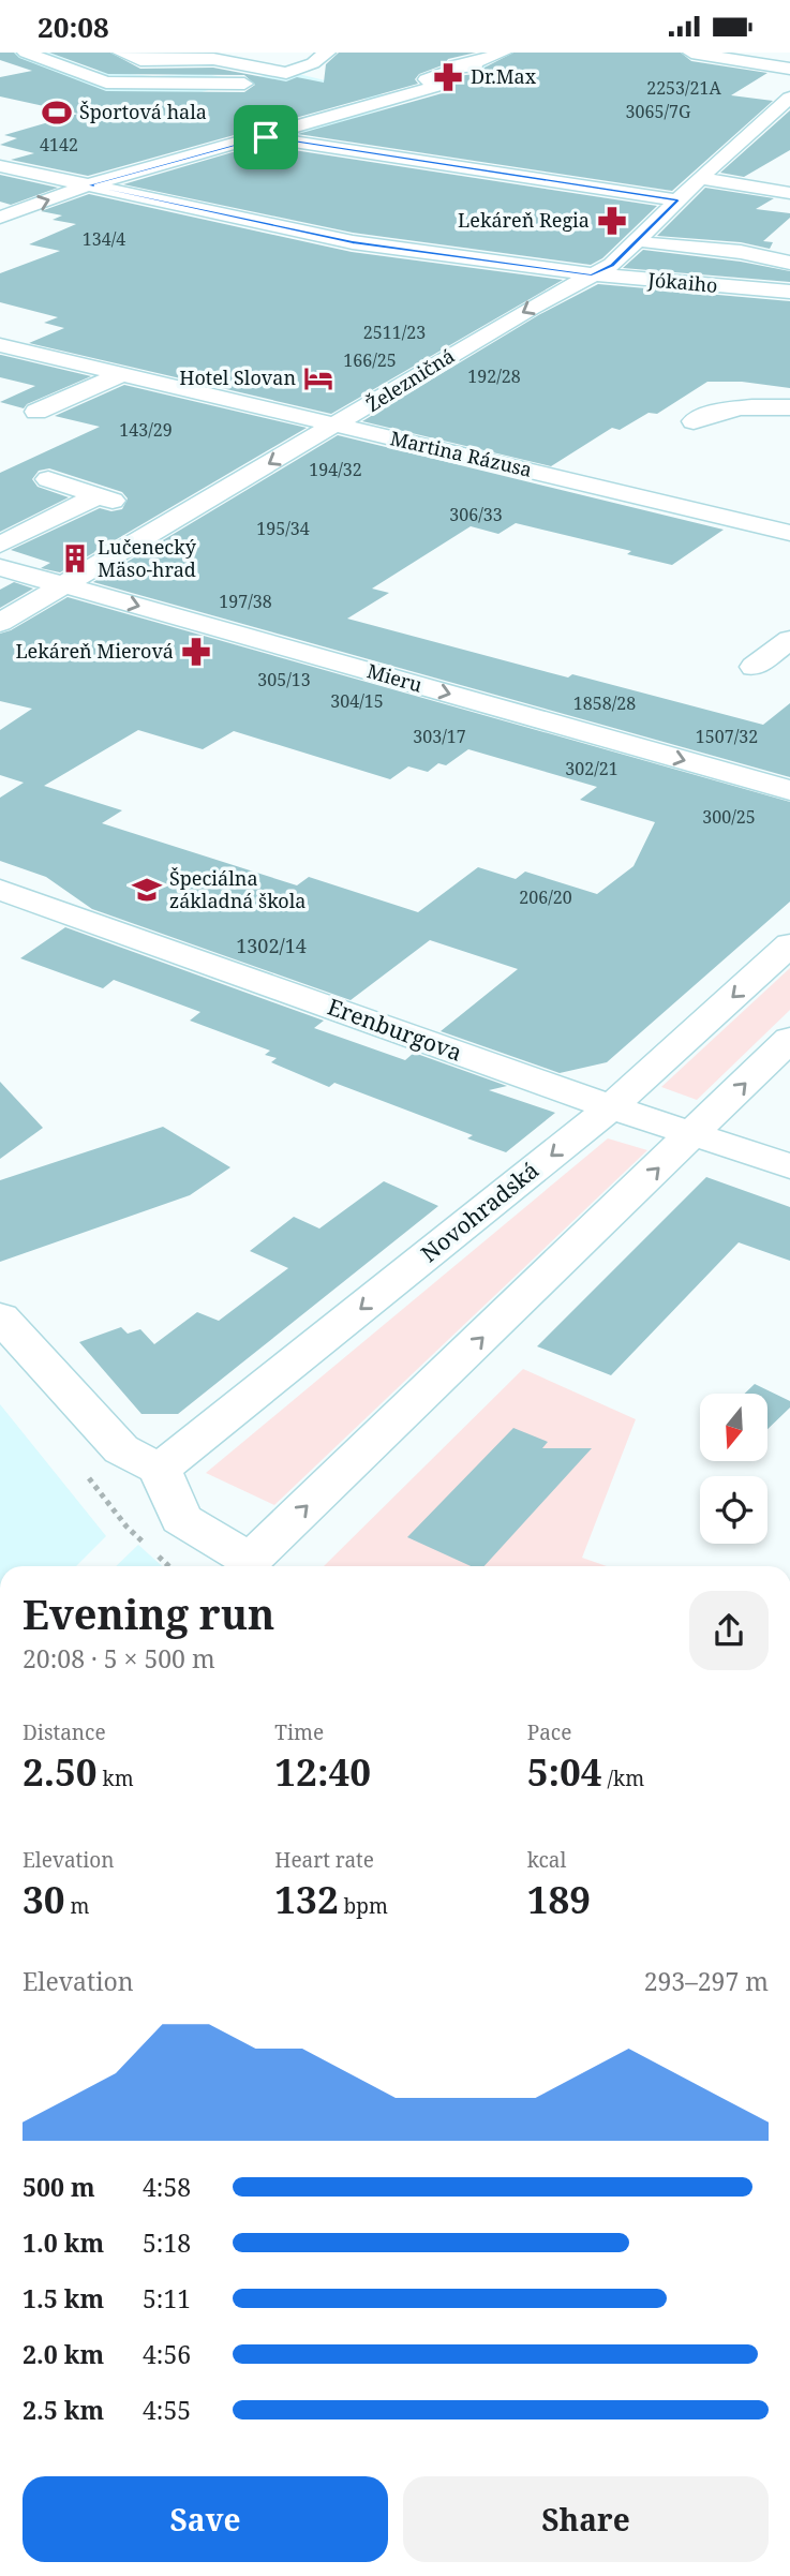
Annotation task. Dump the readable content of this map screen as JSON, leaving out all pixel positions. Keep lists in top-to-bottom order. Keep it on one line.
{"streets":{"street":["Jókaiho","Železničná","Martina Rázusa","Mieru","Erenburgova","Novohradská"]},"crossings":[["Jókaiho","Železničná"],["Železničná","Martina Rázusa"],["Železničná","Mieru"],["Erenburgova","Novohradská"]],"one_way":["Mieru"],"places":{"pharmacy":["Dr.Max","Lekáreň Regia","Lekáreň Mierová"],"sports":["Športová hala"],"hotel":["Hotel Slovan"],"building":["Lučenecký Mäso-hrad"],"school or university":["Špeciálna základná škola"]},"house_numbers":["2253/21A","3065/7G","4142","134/4","2511/23","166/25","192/28","143/29","194/32","306/33","195/34","197/38","305/13","304/15","1858/28","303/17","1507/32","302/21","300/25","206/20","1302/14"],"north":"bottom","page":{"status":"20:08","heading":["Evening run","20:08 · 5 × 500 m"],"stats":[["Distance","2.50 km"],["Time","12:40"],["Pace","5:04 /km"],["Elevation","30 m"],["Heart rate","132 bpm"],["kcal","189"]],"chart":["Elevation","293–297 m"],"list":[{"name":"500 m","note":"4:58"},{"name":"1.0 km","note":"5:18"},{"name":"1.5 km","note":"5:11"},{"name":"2.0 km","note":"4:56"},{"name":"2.5 km","note":"4:55"}],"buttons":["Save","Share"]}}
